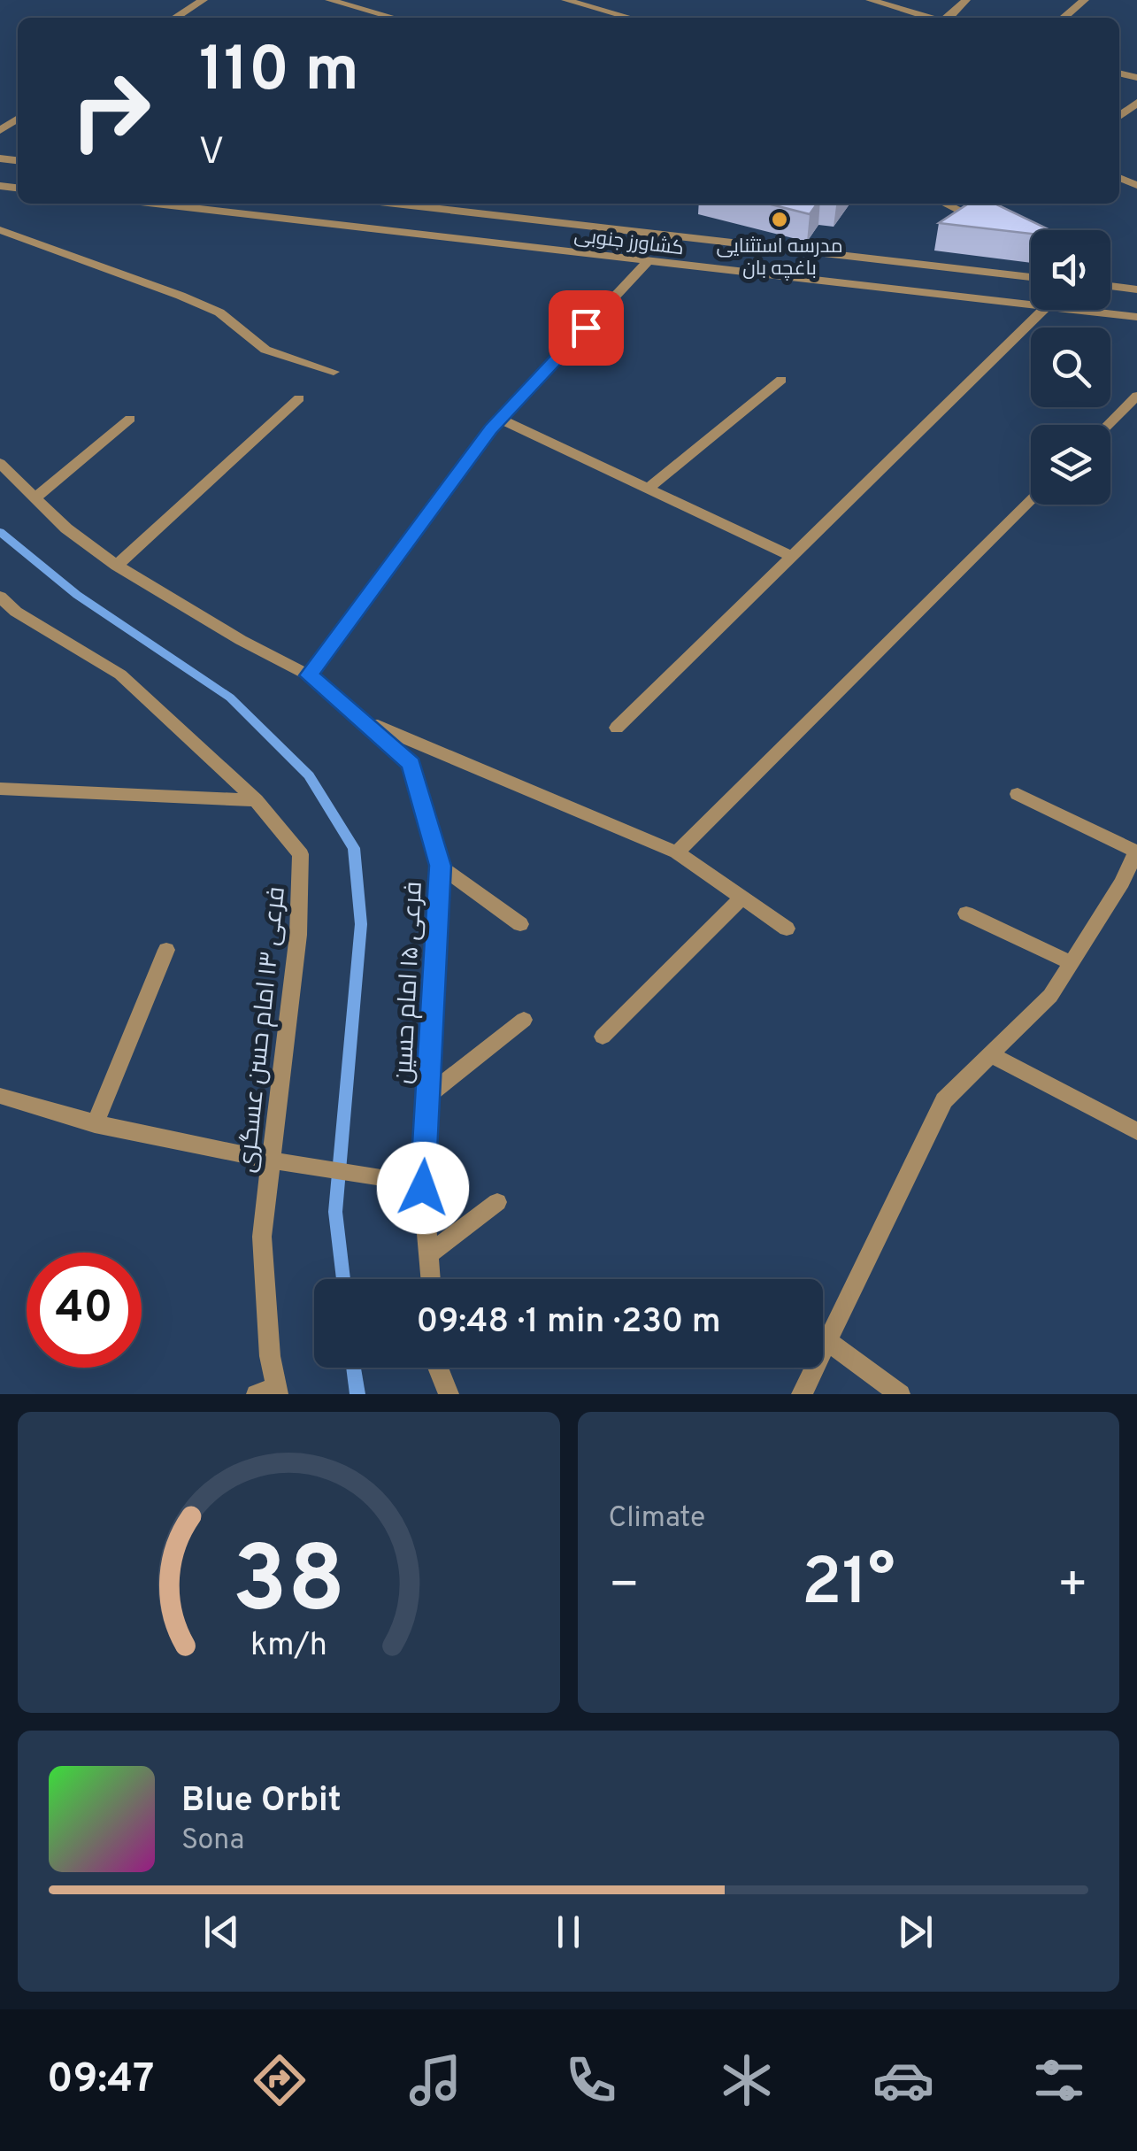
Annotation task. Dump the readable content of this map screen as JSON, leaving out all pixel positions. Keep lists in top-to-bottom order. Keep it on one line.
{"streets":{"street":["کشاورز جنوبی","فرعی ۱۵ امام حسین","فرعی ۱۳ امام حسن عسگری"]},"places":["مدرسه استثنایی باغچه بان"],"page":{"turn":["110 m","۷"],"limit":"40","trip":"09:48 · 1 min · 230 m","tile":"Climate","heat":["−","21°","+"],"song":["Blue Orbit","Sona"],"tabs":"09:47","gauge":["38","km/h"]}}
